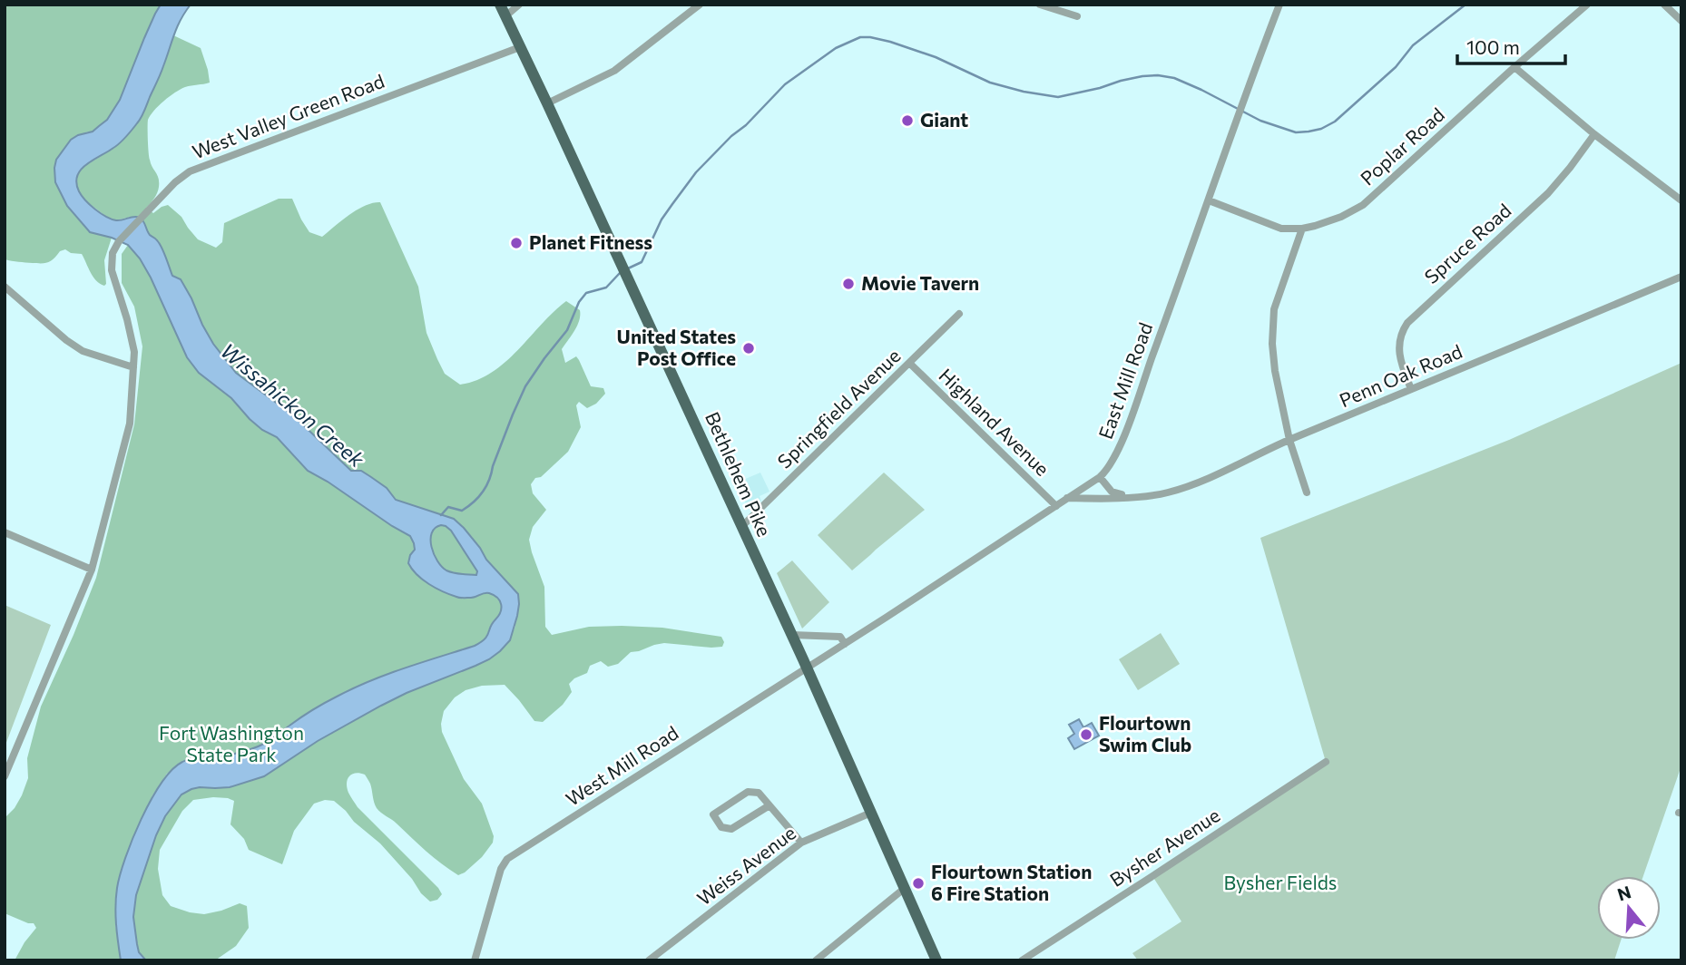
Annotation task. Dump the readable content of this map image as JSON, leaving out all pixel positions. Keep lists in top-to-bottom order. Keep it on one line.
{"streets":{"main road":["Bethlehem Pike"],"street":["West Valley Green Road","Poplar Road","Spruce Road","Penn Oak Road","East Mill Road","Springfield Avenue","Highland Avenue","West Mill Road","Bysher Avenue","Weiss Avenue"]},"crossings":[["West Valley Green Road","Bethlehem Pike"],["Poplar Road","East Mill Road"],["Spruce Road","Penn Oak Road"],["Penn Oak Road","East Mill Road"],["East Mill Road","Highland Avenue"],["East Mill Road","West Mill Road"],["Springfield Avenue","Highland Avenue"],["Springfield Avenue","Bethlehem Pike"],["Bethlehem Pike","West Mill Road"],["Bethlehem Pike","Weiss Avenue"]],"water":["Wissahickon Creek"],"parks":["Fort Washington State Park","Bysher Fields"],"places":["Giant","Planet Fitness","Movie Tavern","United States Post Office","Flourtown Swim Club","Flourtown Station 6 Fire Station"],"scale_bar":"100 m","north":"top"}
